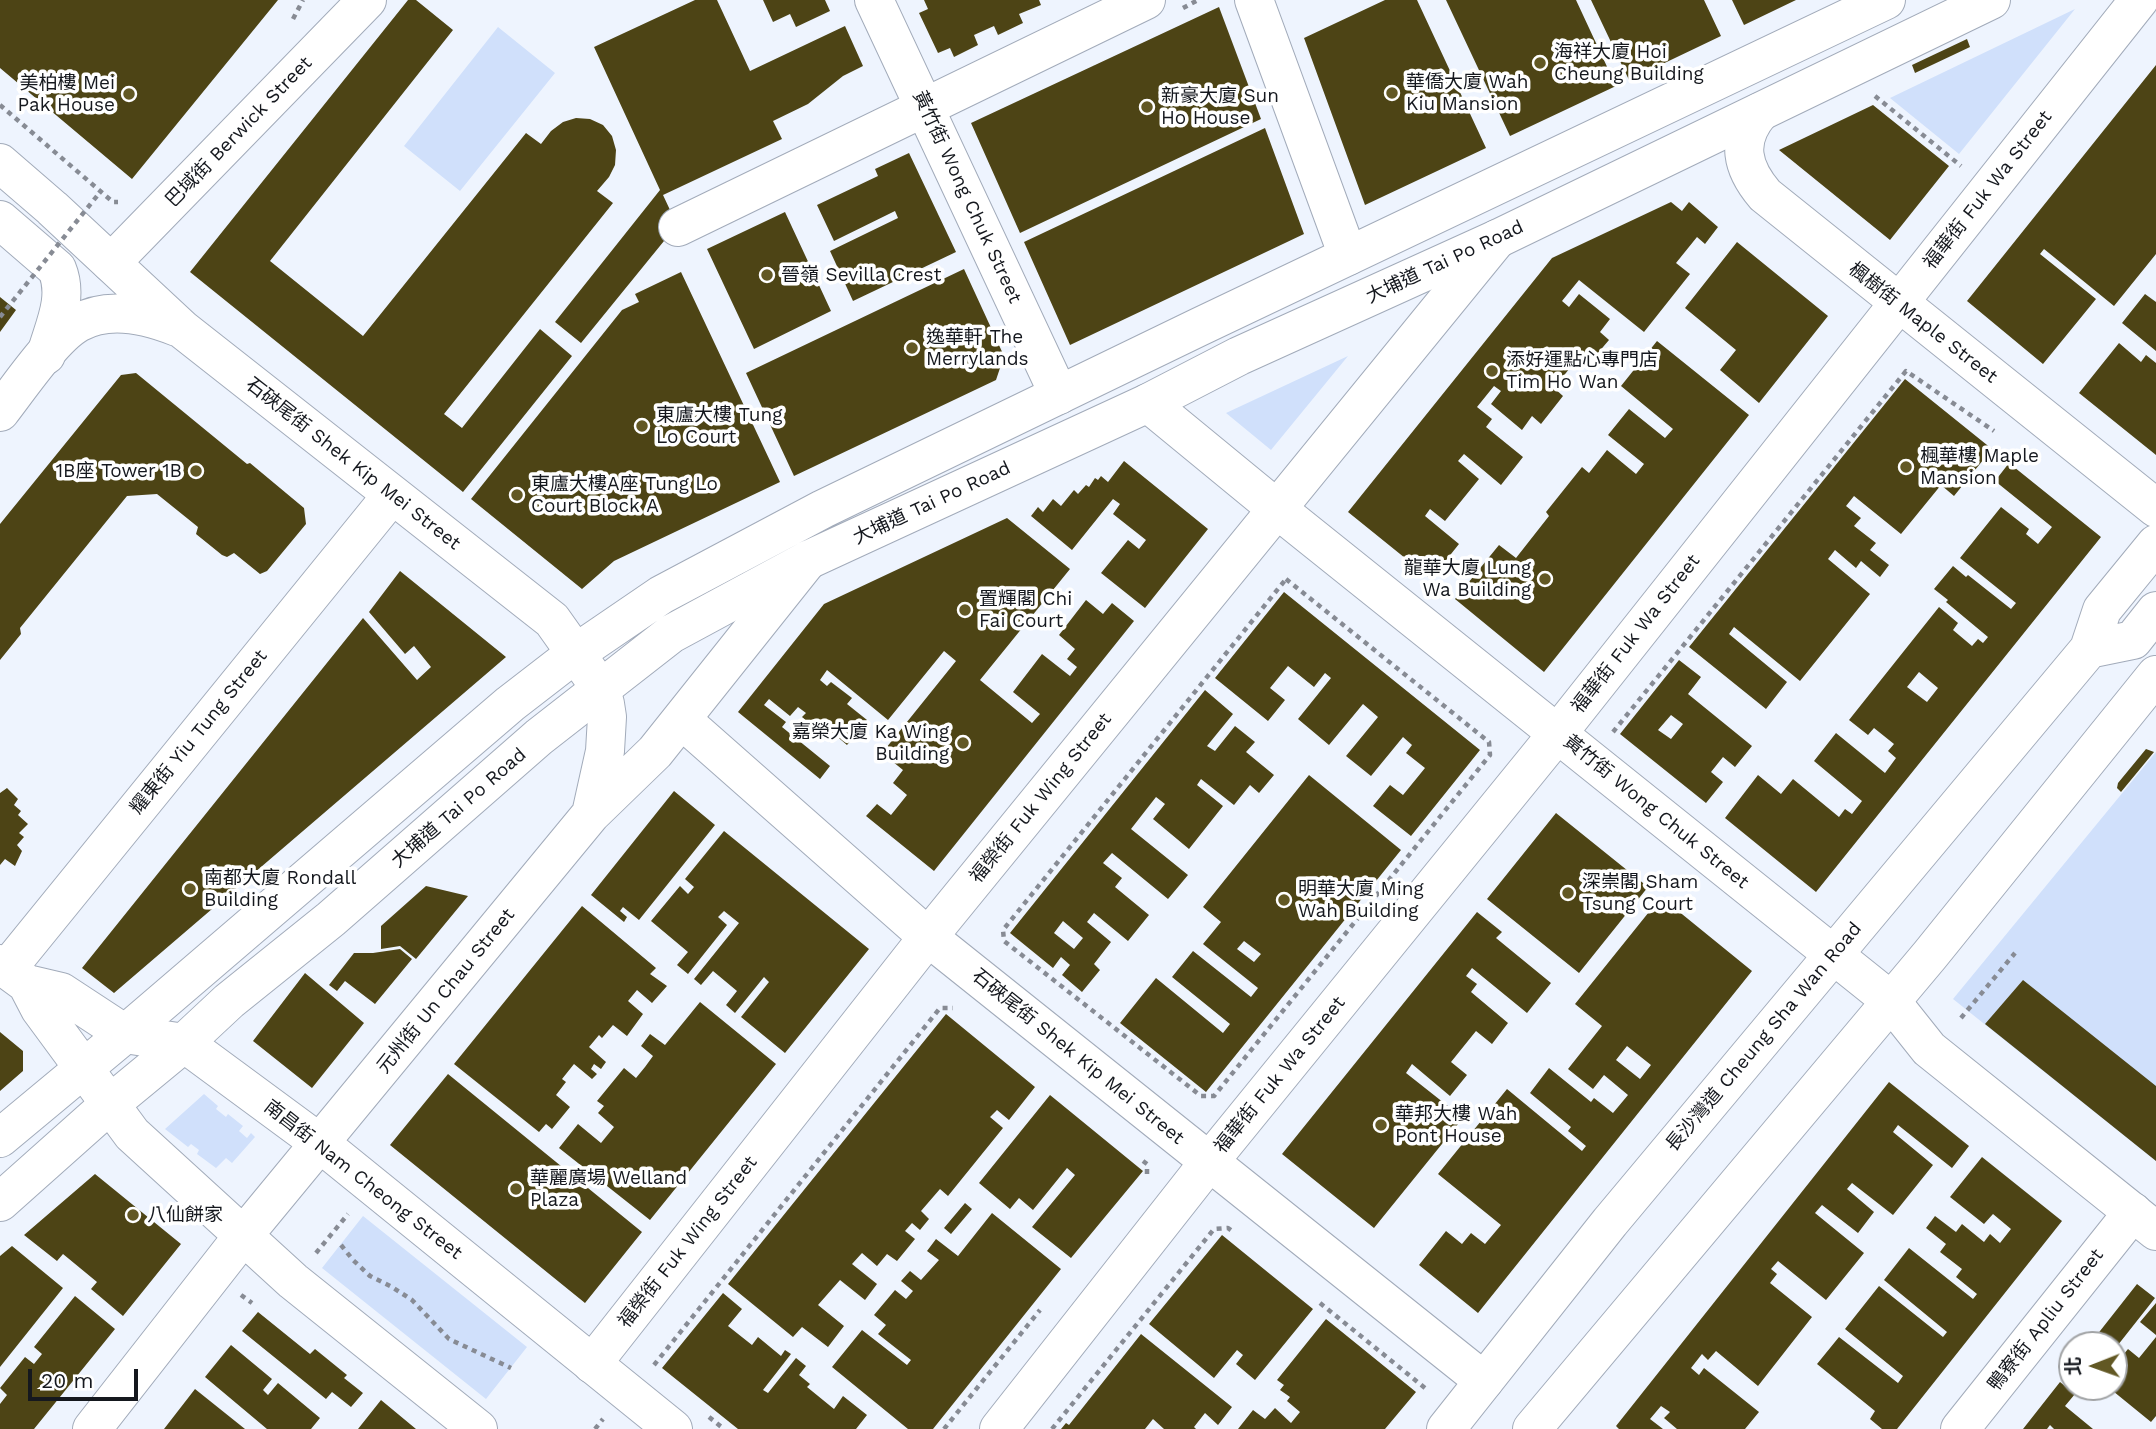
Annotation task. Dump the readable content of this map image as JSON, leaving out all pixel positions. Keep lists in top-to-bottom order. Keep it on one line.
{"streets":{"main road":["巴域街 Berwick Street","福華街 Fuk Wa Street","黃竹街 Wong Chuk Street","大埔道 Tai Po Road","楓樹街 Maple Street","石硤尾街 Shek Kip Mei Street","耀東街 Yiu Tung Street","福榮街 Fuk Wing Street","元州街 Un Chau Street","長沙灣道 Cheung Sha Wan Road","南昌街 Nam Cheong Street","鴨寮街 Apliu Street"]},"crossings":[["巴域街 Berwick Street","石硤尾街 Shek Kip Mei Street"],["福華街 Fuk Wa Street","黃竹街 Wong Chuk Street"],["福華街 Fuk Wa Street","楓樹街 Maple Street"],["福華街 Fuk Wa Street","石硤尾街 Shek Kip Mei Street"],["黃竹街 Wong Chuk Street","大埔道 Tai Po Road"],["黃竹街 Wong Chuk Street","福榮街 Fuk Wing Street"],["黃竹街 Wong Chuk Street","長沙灣道 Cheung Sha Wan Road"],["黃竹街 Wong Chuk Street","鴨寮街 Apliu Street"],["大埔道 Tai Po Road","楓樹街 Maple Street"],["大埔道 Tai Po Road","石硤尾街 Shek Kip Mei Street"],["大埔道 Tai Po Road","福榮街 Fuk Wing Street"],["大埔道 Tai Po Road","元州街 Un Chau Street"],["大埔道 Tai Po Road","南昌街 Nam Cheong Street"],["石硤尾街 Shek Kip Mei Street","耀東街 Yiu Tung Street"],["石硤尾街 Shek Kip Mei Street","福榮街 Fuk Wing Street"],["石硤尾街 Shek Kip Mei Street","元州街 Un Chau Street"],["石硤尾街 Shek Kip Mei Street","長沙灣道 Cheung Sha Wan Road"],["耀東街 Yiu Tung Street","南昌街 Nam Cheong Street"],["福榮街 Fuk Wing Street","南昌街 Nam Cheong Street"],["元州街 Un Chau Street","南昌街 Nam Cheong Street"]],"places":["海祥大廈 Hoi Cheung Building","華僑大廈 Wah Kiu Mansion","美柏樓 Mei Pak House","新豪大廈 Sun Ho House","晉嶺 Sevilla Crest","逸華軒 The Merrylands","添好運點心專門店 Tim Ho Wan","東廬大樓 Tung Lo Court","楓華樓 Maple Mansion","1B座 Tower 1B","東廬大樓A座 Tung Lo Court Block A","龍華大廈 Lung Wa Building","置輝閣 Chi Fai Court","嘉榮大廈 Ka Wing Building","南都大廈 Rondall Building","深崇閣 Sham Tsung Court","明華大廈 Ming Wah Building","華邦大樓 Wah Pont House","華麗廣場 Welland Plaza","八仙餅家"],"scale_bar":"20 m","north":"left"}
